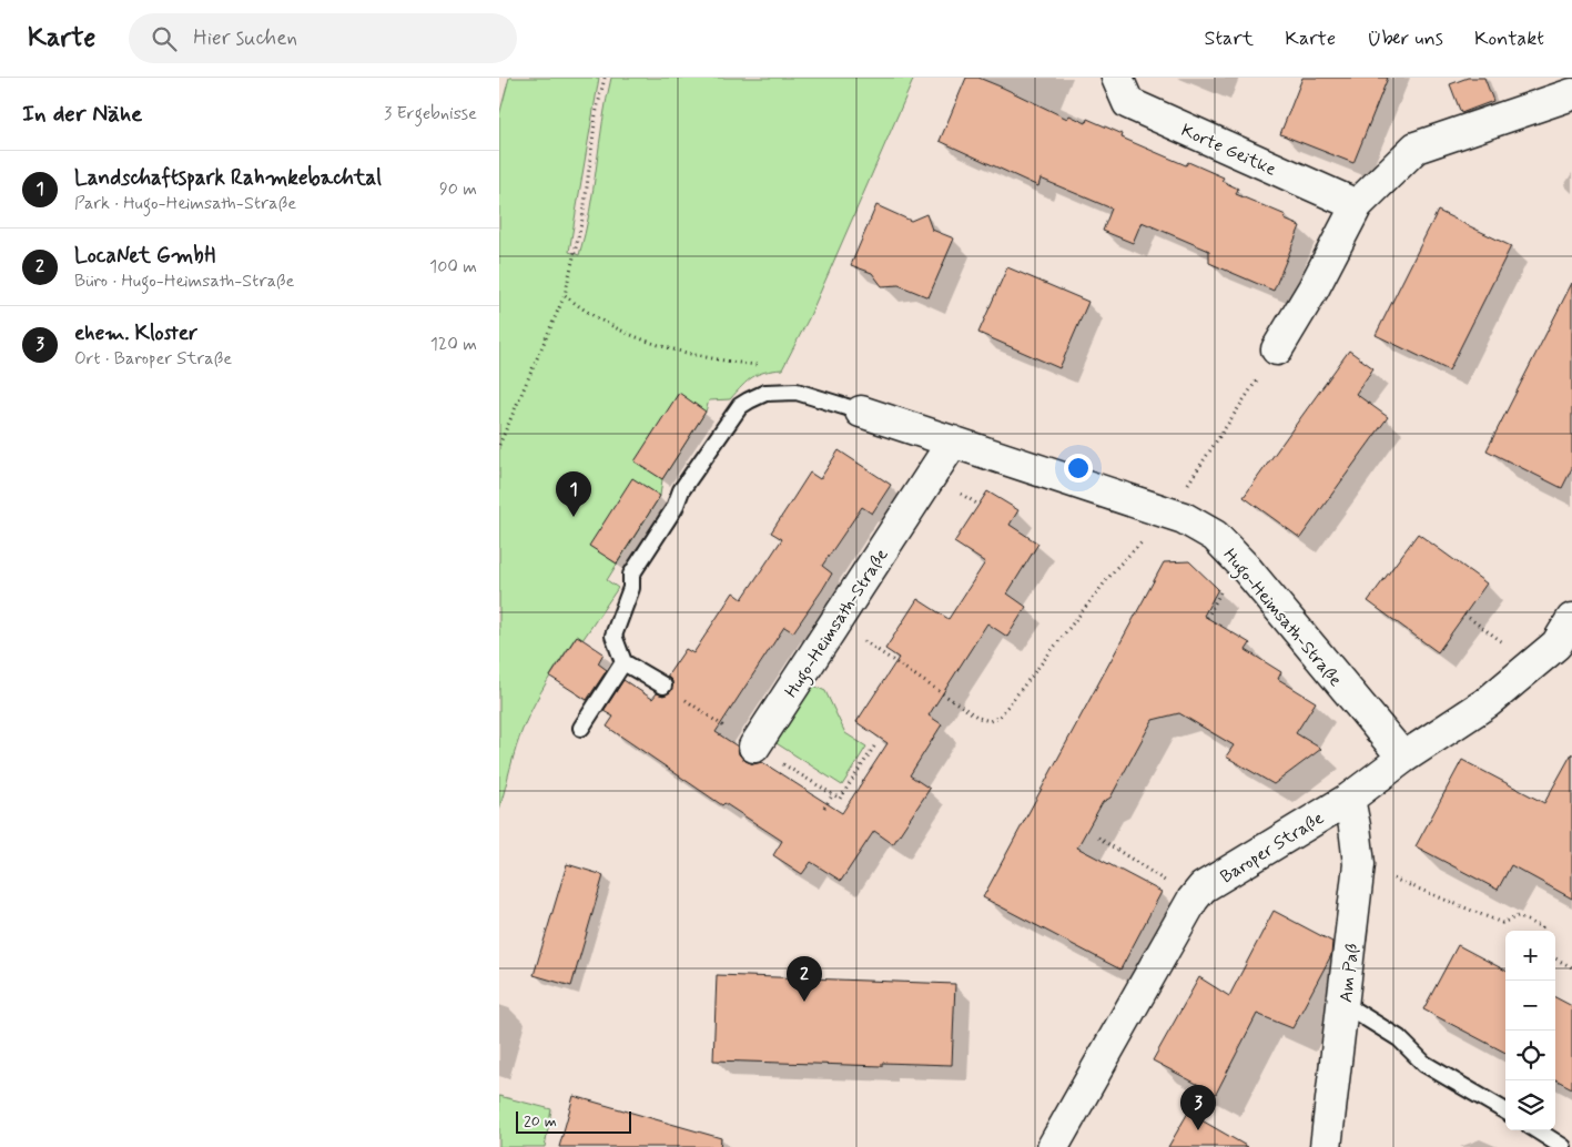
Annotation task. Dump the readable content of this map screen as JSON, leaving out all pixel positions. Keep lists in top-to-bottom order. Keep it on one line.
{"streets":{"street":["Korte Geitke","Hugo-Heimsath-Straße","Baroper Straße","Am Paß"]},"crossings":[["Hugo-Heimsath-Straße","Baroper Straße"],["Baroper Straße","Am Paß"]],"scale_bar":"20 m","page":{"header":"Karte","search":"Hier suchen","nav":["Start","Karte","Über uns","Kontakt"],"heading":["In der Nähe","3 Ergebnisse"],"list":[{"mark":"1","name":"Landschaftspark Rahmkebachtal","note":"Park · Hugo-Heimsath-Straße","value":"90 m"},{"mark":"2","name":"LocaNet GmbH","note":"Büro · Hugo-Heimsath-Straße","value":"100 m"},{"mark":"3","name":"ehem. Kloster","note":"Ort · Baroper Straße","value":"120 m"}],"pins":["1","2","3"],"map_buttons":["+","−"],"scale":"20 m"}}
